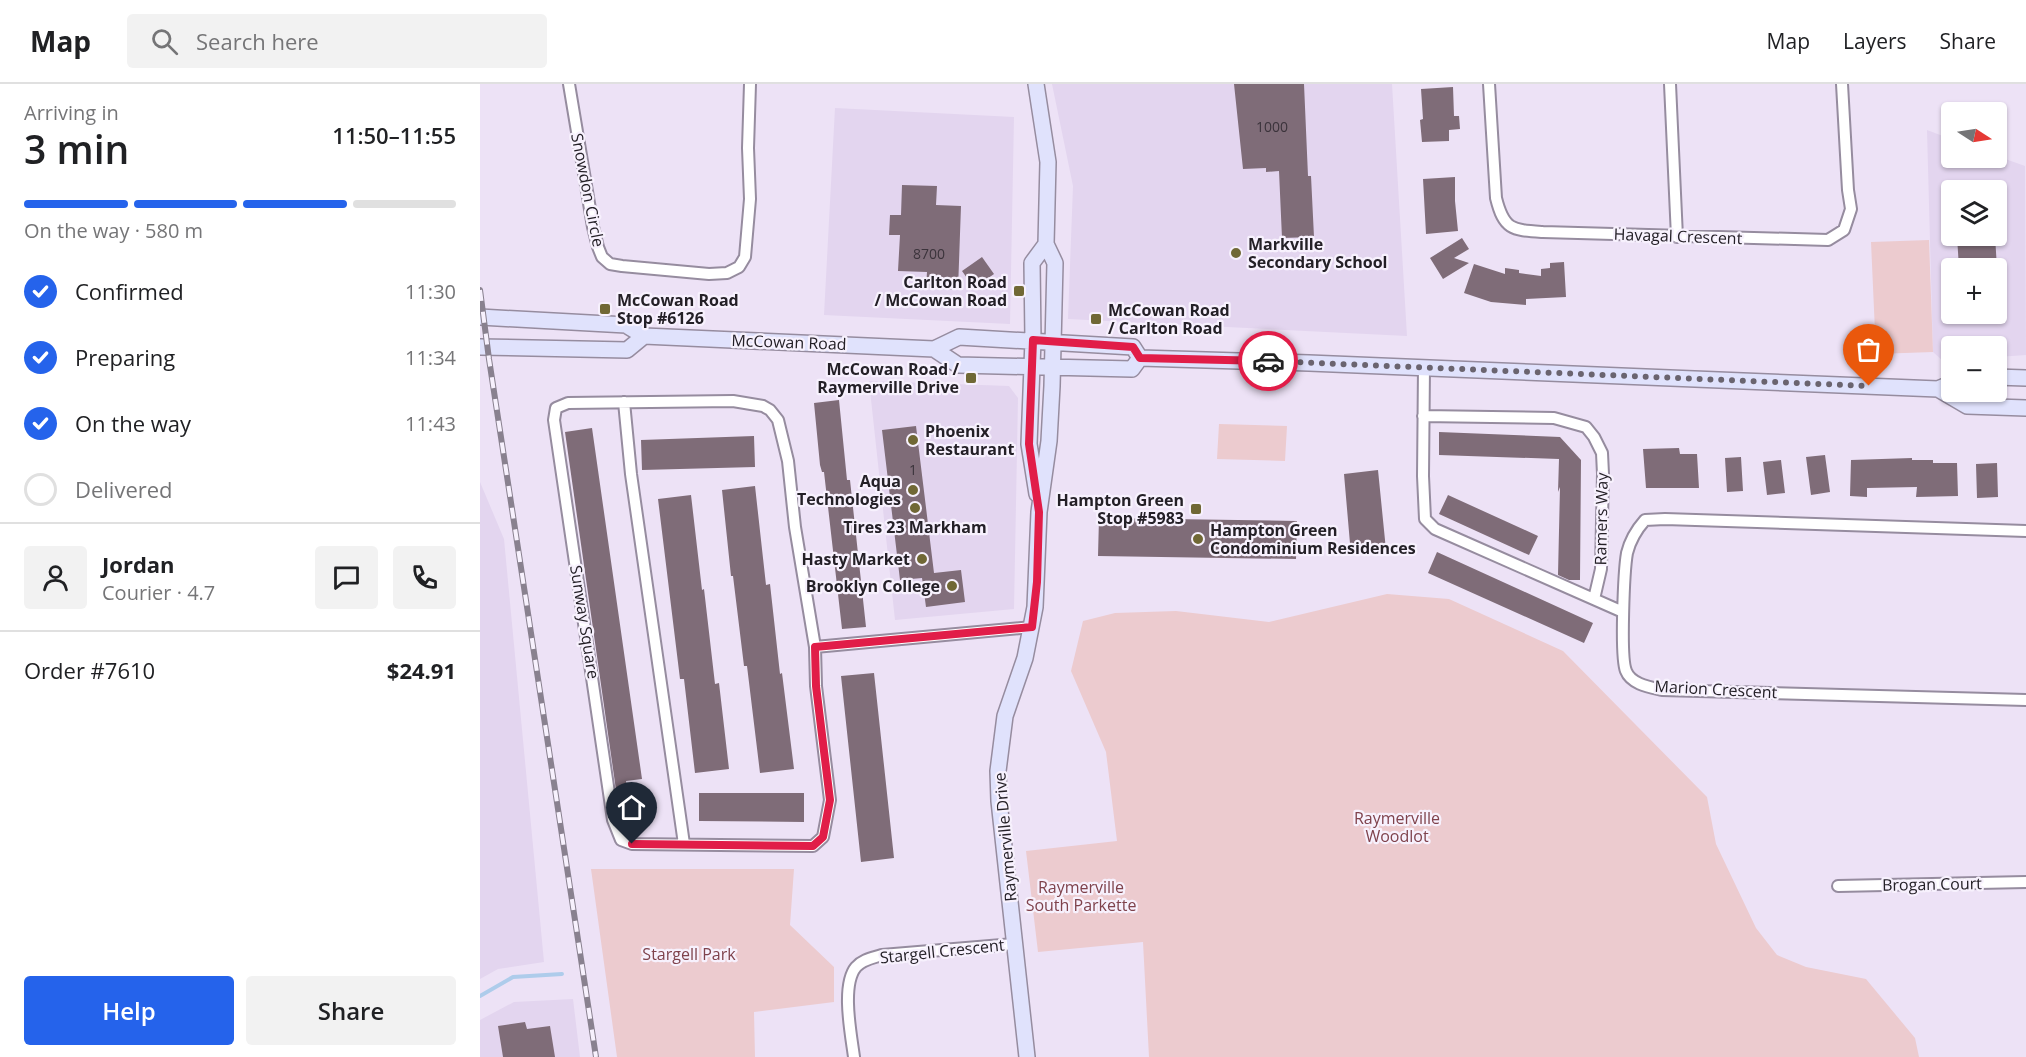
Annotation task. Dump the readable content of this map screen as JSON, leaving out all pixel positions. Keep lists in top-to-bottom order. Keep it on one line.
{"streets":{"main road":["McCowan Road","Raymerville Drive"],"street":["Snowdon Circle","Havagal Crescent","Ramers Way","Sunway Square","Marion Crescent","Brogan Court","Stargell Crescent"]},"crossings":[["McCowan Road","Raymerville Drive"],["Raymerville Drive","Stargell Crescent"]],"parks":["Raymerville Woodlot","Raymerville South Parkette","Stargell Park"],"places":{"other":["Markville Secondary School","Phoenix Restaurant","Aqua Technologies","Tires 23 Markham","Hampton Green Condominium Residences","Hasty Market","Brooklyn College"],"transit":["Carlton Road / McCowan Road","McCowan Road Stop #6126","McCowan Road / Carlton Road","McCowan Road / Raymerville Drive","Hampton Green Stop #5983"]},"house_numbers":["1000","8700","1"],"north":"right","page":{"header":"Map","search":"Search here","nav":["Map","Layers","Share"],"heading":["3 min","Arriving in","11:50–11:55"],"panel":["Jordan","Courier · 4.7","Order #7610","$24.91"],"map_buttons":["+","−"],"bar":"On the way · 580 m","list":[["Confirmed","11:30"],["Preparing","11:34"],["On the way","11:43"],"Delivered"],"buttons":["Help","Share"]}}
